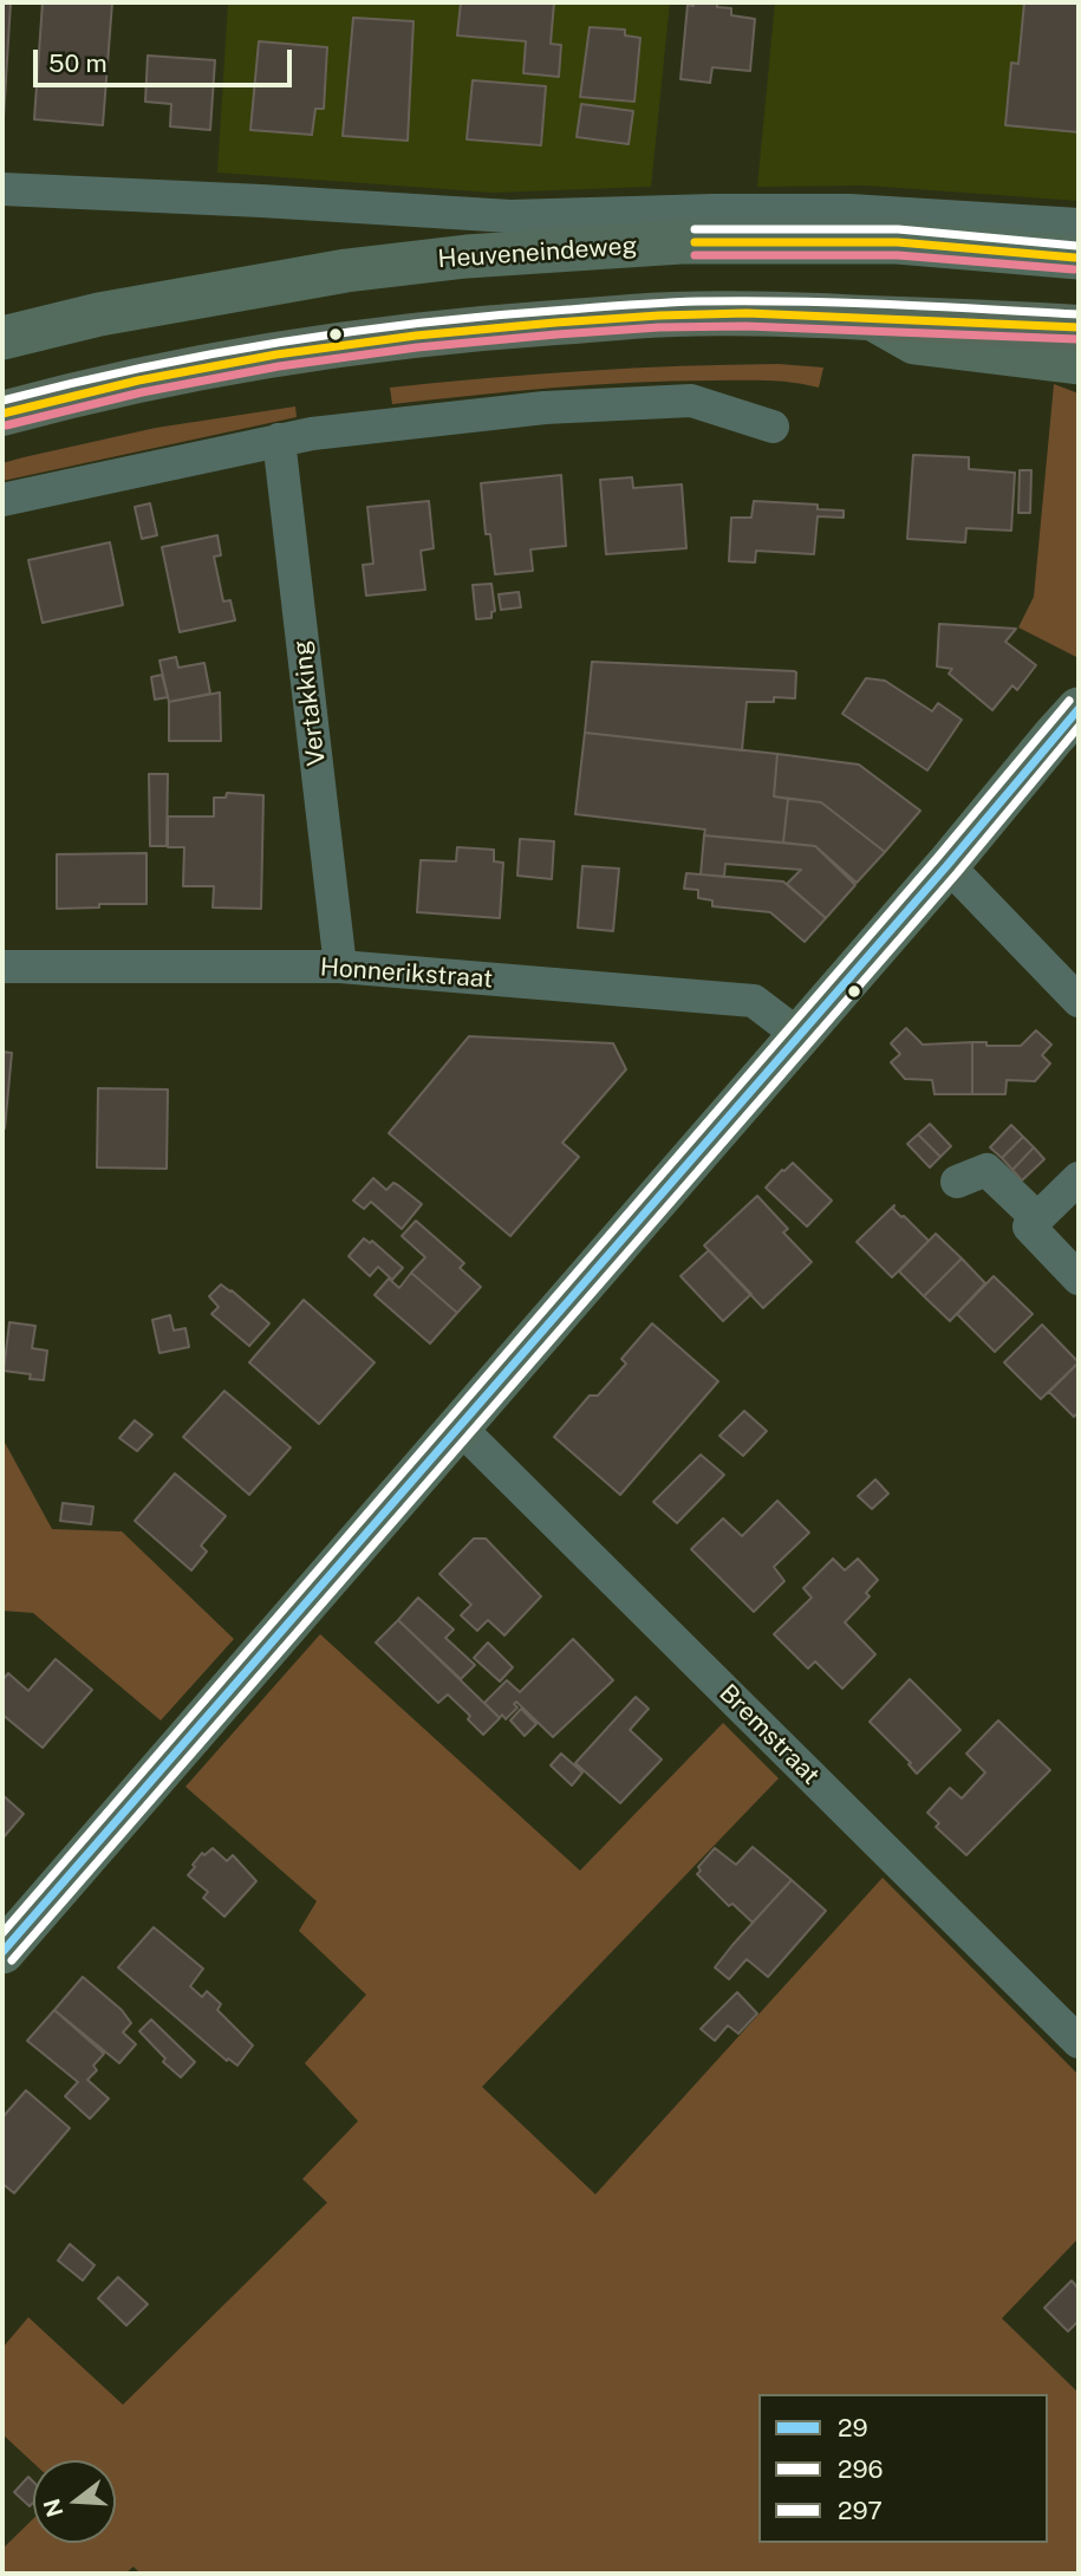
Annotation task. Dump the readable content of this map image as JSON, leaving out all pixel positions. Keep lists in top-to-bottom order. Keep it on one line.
{"streets":{"main road":["Heuveneindeweg"],"street":["Vertakking","Honnerikstraat","Bremstraat"]},"crossings":[["Vertakking","Honnerikstraat"]],"lines":["transit line 297","transit line 29","transit line 296"],"legend":["29","296","297"],"scale_bar":"50 m","north":"left"}
